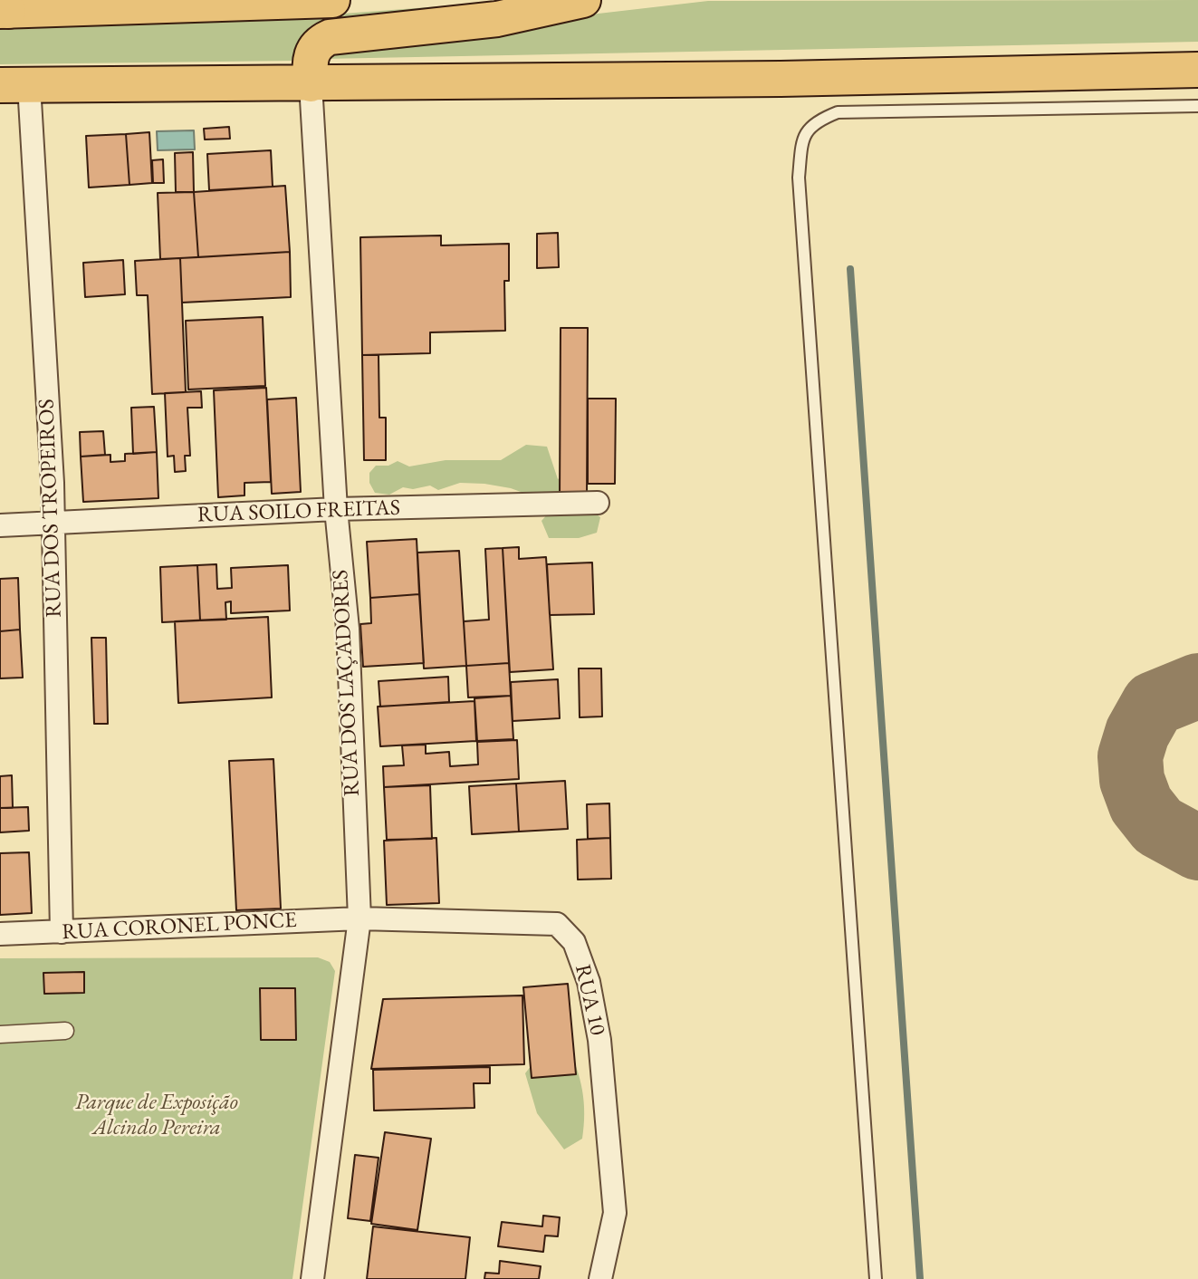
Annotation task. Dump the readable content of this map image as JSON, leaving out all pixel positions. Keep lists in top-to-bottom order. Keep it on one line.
{"streets":{"street":["RUA DOS TROPEIROS","RUA SOILO FREITAS","RUA DOS LAÇADORES","RUA CORONEL PONCE","RUA 10"]},"crossings":[["RUA DOS TROPEIROS","RUA SOILO FREITAS"],["RUA DOS TROPEIROS","RUA CORONEL PONCE"],["RUA SOILO FREITAS","RUA DOS LAÇADORES"],["RUA DOS LAÇADORES","RUA CORONEL PONCE"],["RUA DOS LAÇADORES","RUA 10"],["RUA CORONEL PONCE","RUA 10"]],"parks":["Parque de Exposição Alcindo Pereira"]}
